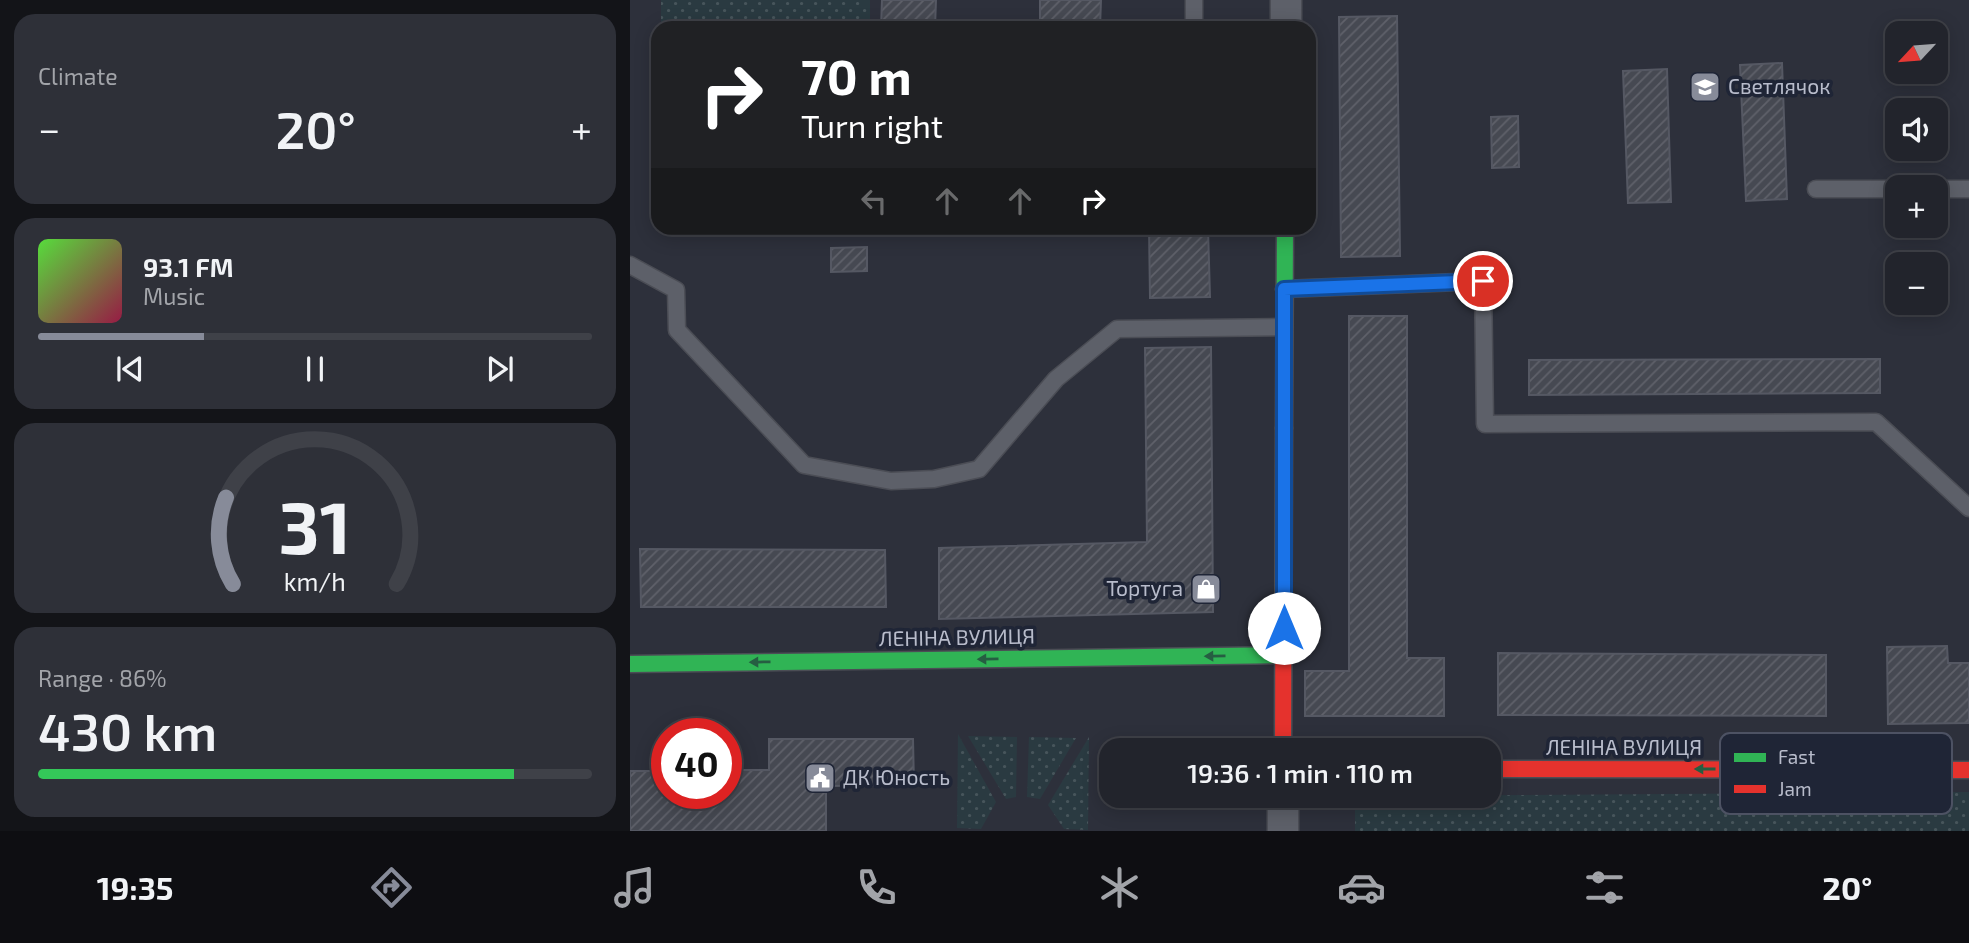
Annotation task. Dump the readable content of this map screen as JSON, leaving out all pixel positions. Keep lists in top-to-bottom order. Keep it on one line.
{"streets":{"street":["ЛЕНІНА ВУЛИЦЯ"]},"one_way":["ЛЕНІНА ВУЛИЦЯ"],"places":{"school or university":["Светлячок"],"shop":["Тортуга"],"public building":["ДК Юность"]},"legend":["Fast","Jam"],"north":"bottom left","page":{"tile":["Climate",["Range · 86%","430 km"]],"map_buttons":["+","−"],"turn":["70 m","Turn right"],"heat":["−","20°","+"],"song":["93.1 FM","Music"],"limit":"40","trip":"19:36 · 1 min · 110 m","tabs":["19:35","20°"],"gauge":["31","km/h"]}}
